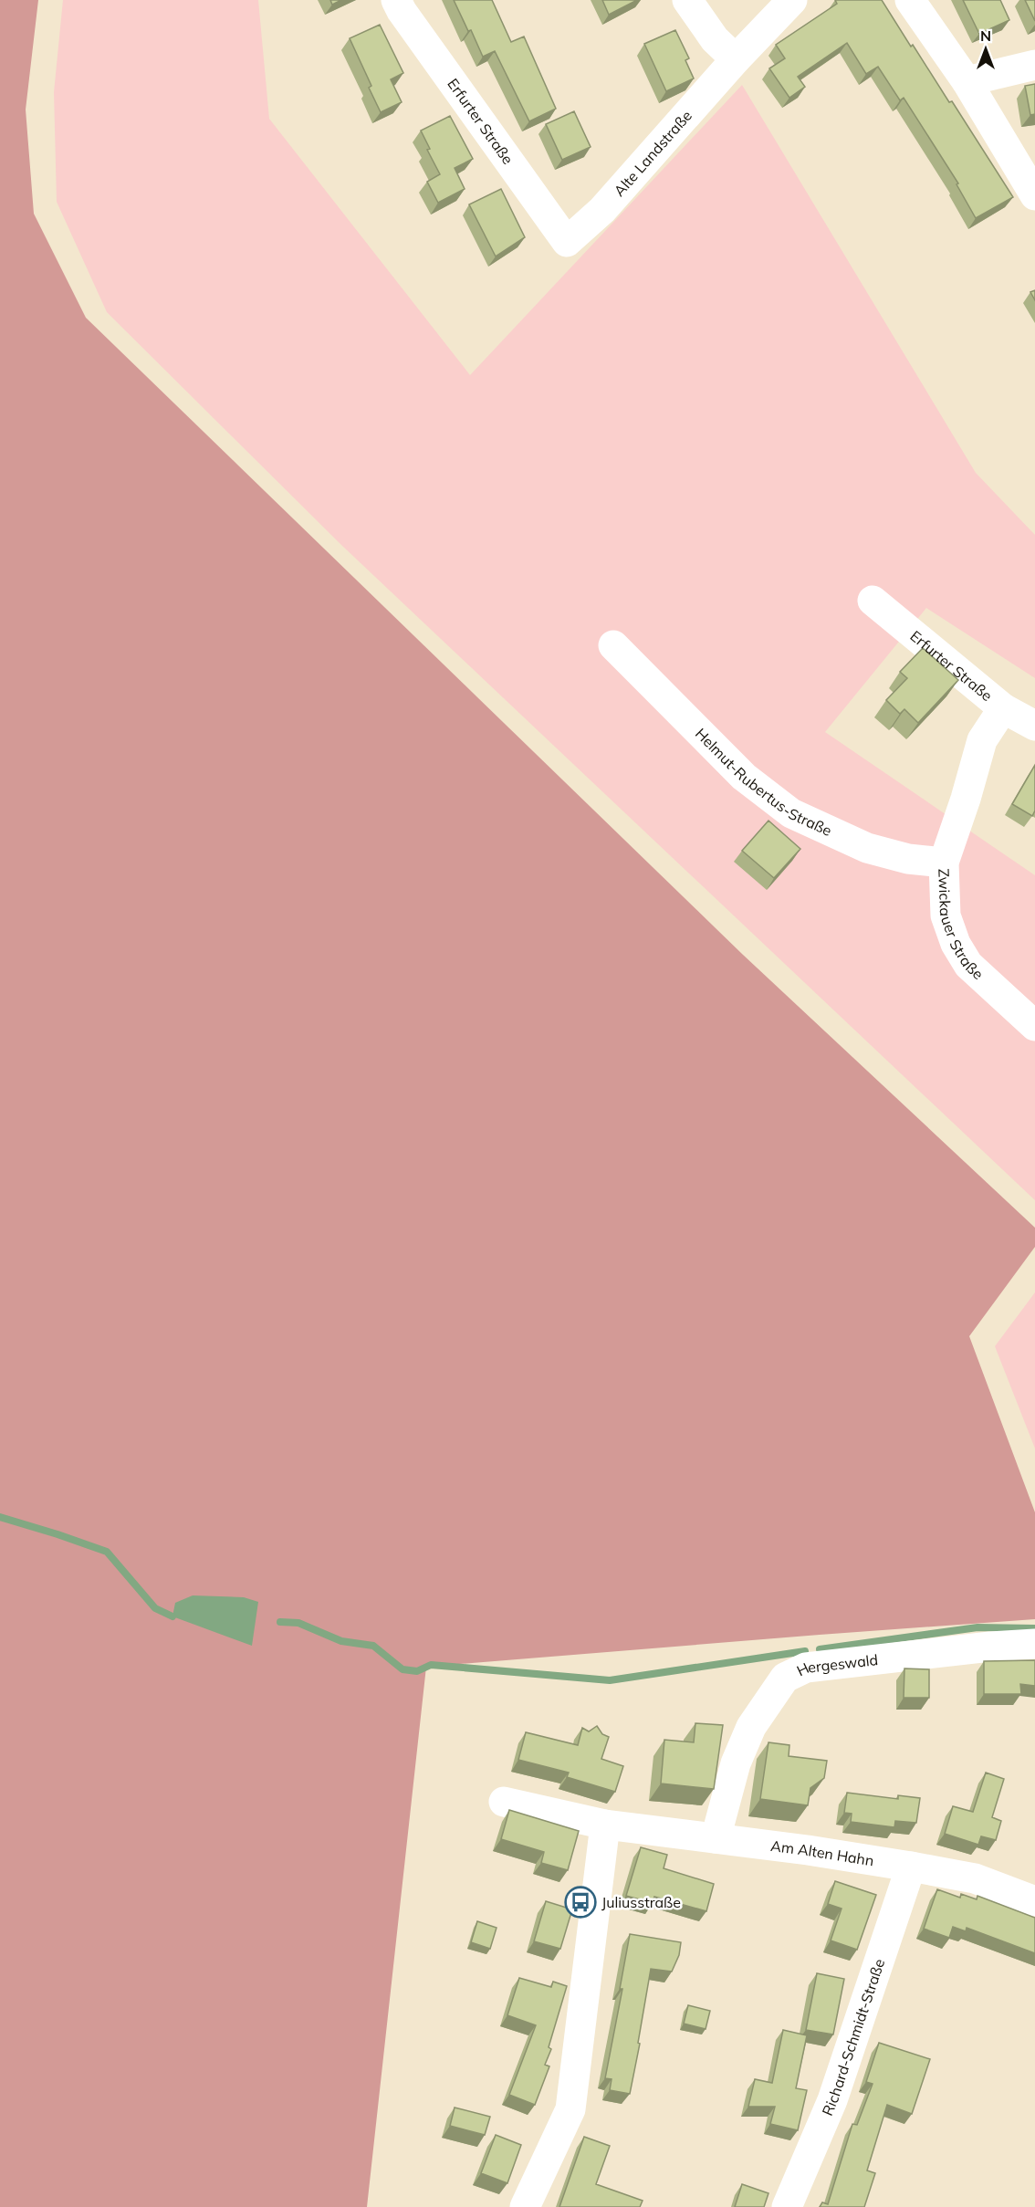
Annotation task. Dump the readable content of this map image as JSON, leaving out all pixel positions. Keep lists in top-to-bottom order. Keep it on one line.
{"streets":{"street":["Erfurter Straße","Alte Landstraße","Helmut-Rubertus-Straße","Zwickauer Straße","Hergeswald","Am Alten Hahn","Richard-Schmidt-Straße"]},"crossings":[["Erfurter Straße","Alte Landstraße"],["Erfurter Straße","Zwickauer Straße"],["Helmut-Rubertus-Straße","Zwickauer Straße"],["Hergeswald","Am Alten Hahn"],["Am Alten Hahn","Richard-Schmidt-Straße"]],"places":{"bus stop":["Juliusstraße"]},"north":"top"}
